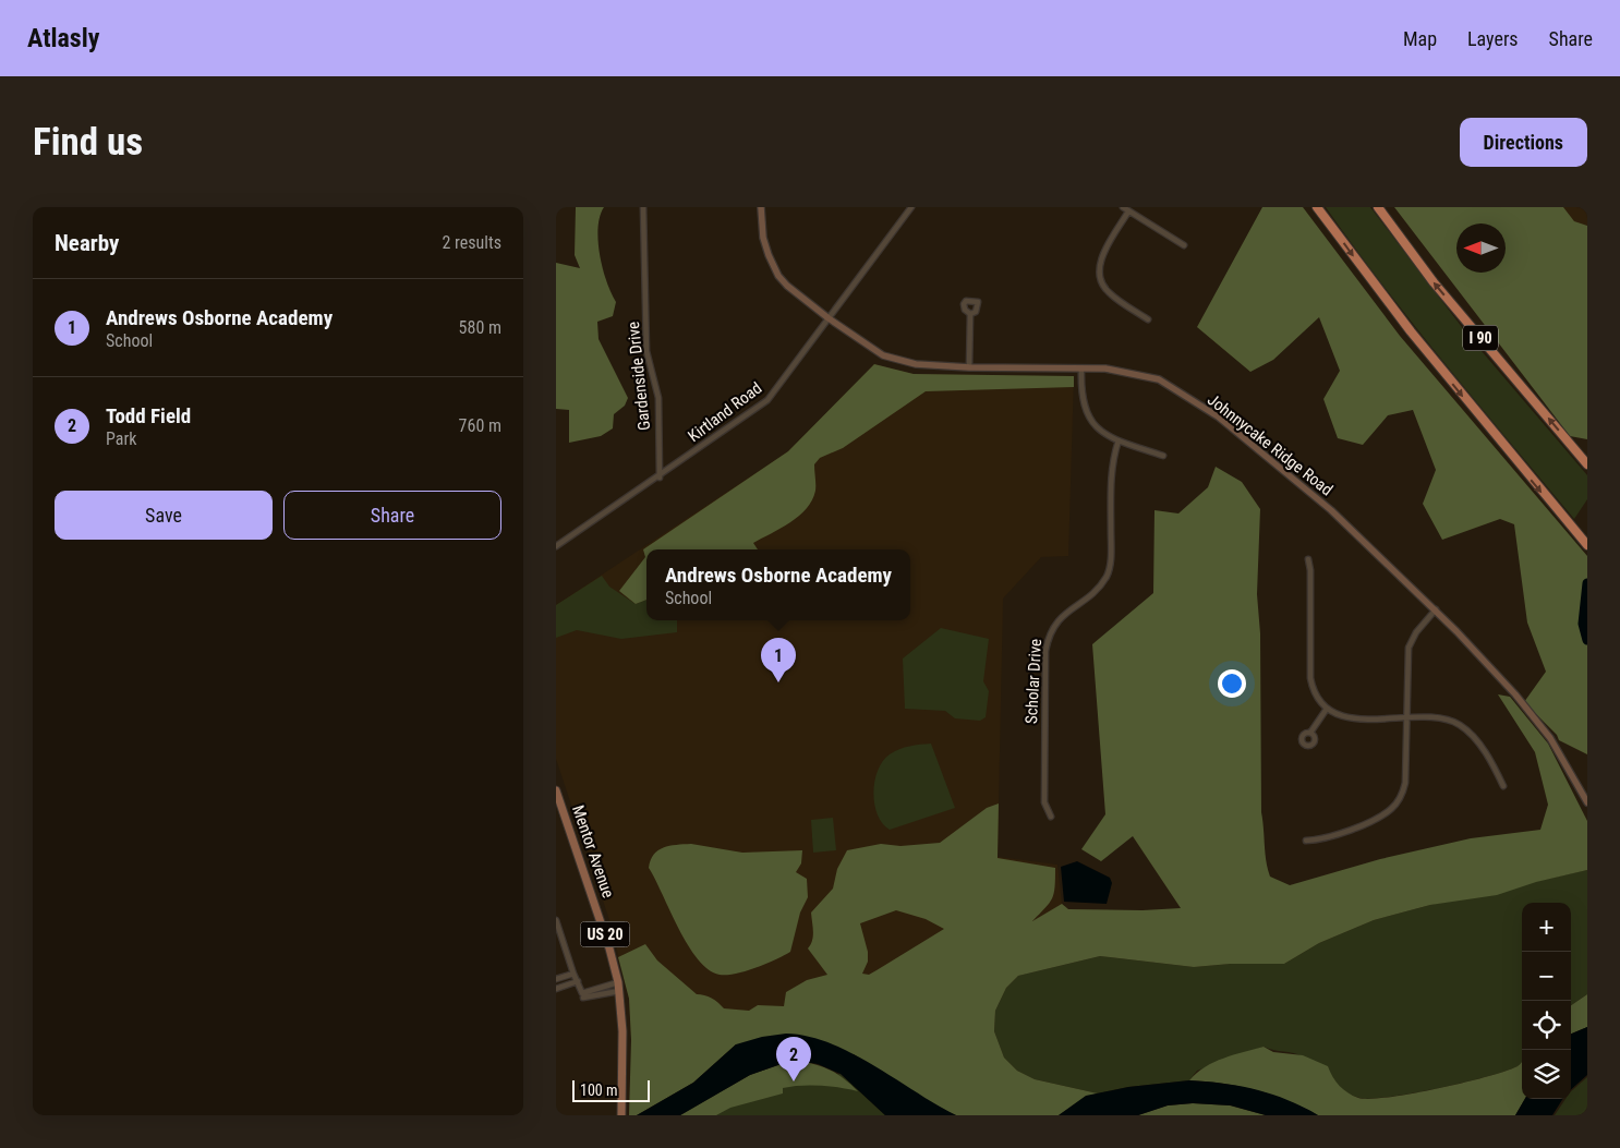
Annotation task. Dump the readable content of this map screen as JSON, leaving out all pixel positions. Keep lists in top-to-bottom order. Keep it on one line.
{"streets":{"highway":["I 90"],"main road":["Johnnycake Ridge Road","Mentor Avenue","US 20"],"street":["Gardenside Drive","Kirtland Road","Scholar Drive"]},"crossings":[["Gardenside Drive","Kirtland Road"],["Kirtland Road","Johnnycake Ridge Road"]],"scale_bar":"100 m","north":"left","page":{"header":"Atlasly","nav":["Map","Layers","Share"],"buttons":["Directions",["Save","Share"]],"title":"Find us","heading":["Nearby","2 results"],"list":[{"mark":"1","name":"Andrews Osborne Academy","note":"School","value":"580 m"},{"mark":"2","name":"Todd Field","note":"Park","value":"760 m"}],"popup":["Andrews Osborne Academy","School"],"pins":["1","2"],"map_buttons":["+","−"],"scale":"100 m"}}
